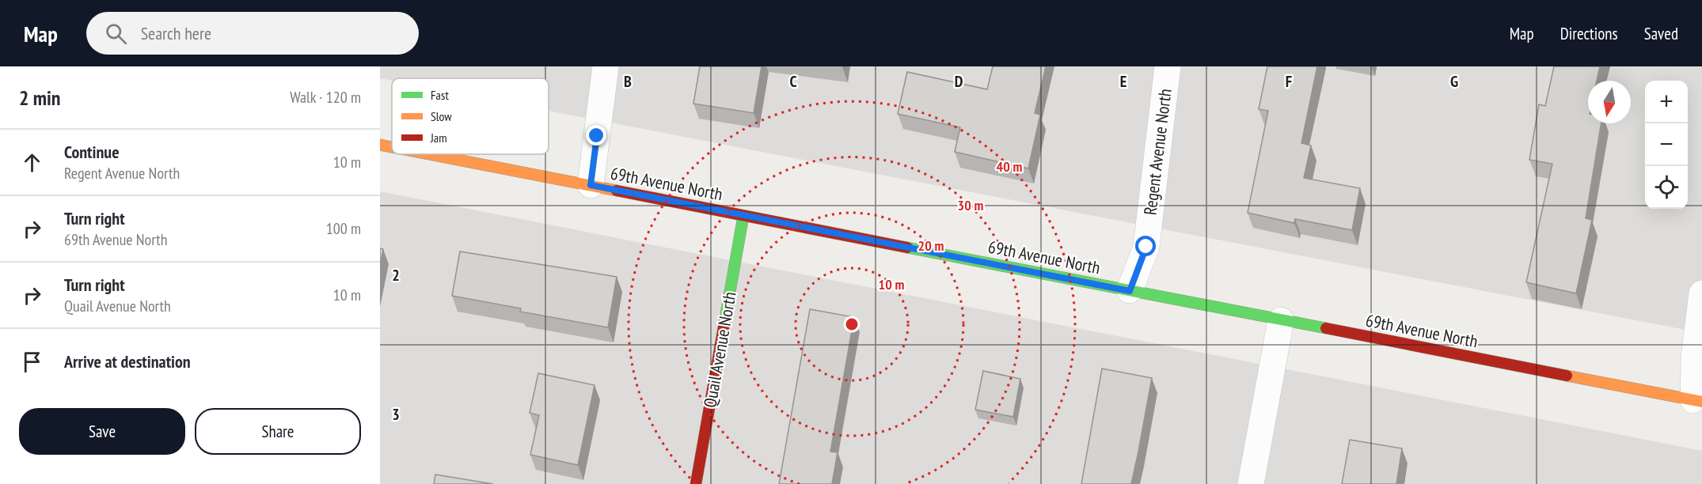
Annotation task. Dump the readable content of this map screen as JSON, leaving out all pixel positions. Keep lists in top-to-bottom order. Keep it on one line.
{"streets":{"street":["Regent Avenue North","69th Avenue North","Quail Avenue North"]},"crossings":[["Regent Avenue North","69th Avenue North"],["69th Avenue North","Quail Avenue North"]],"legend":["Fast","Slow","Jam"],"north":"bottom","page":{"header":"Map","search":"Search here","nav":["Map","Directions","Saved"],"heading":["2 min","Walk · 120 m"],"map_buttons":["+","−"],"list":[["Continue","Regent Avenue North","10 m"],["Turn right","69th Avenue North","100 m"],["Turn right","Quail Avenue North","10 m"],"Arrive at destination"],"buttons":["Save","Share"]},"grid":{"columns":["B","C","D","E","F","G"],"rows":["2","3"]},"rings":["40 m","30 m","20 m","10 m"]}
